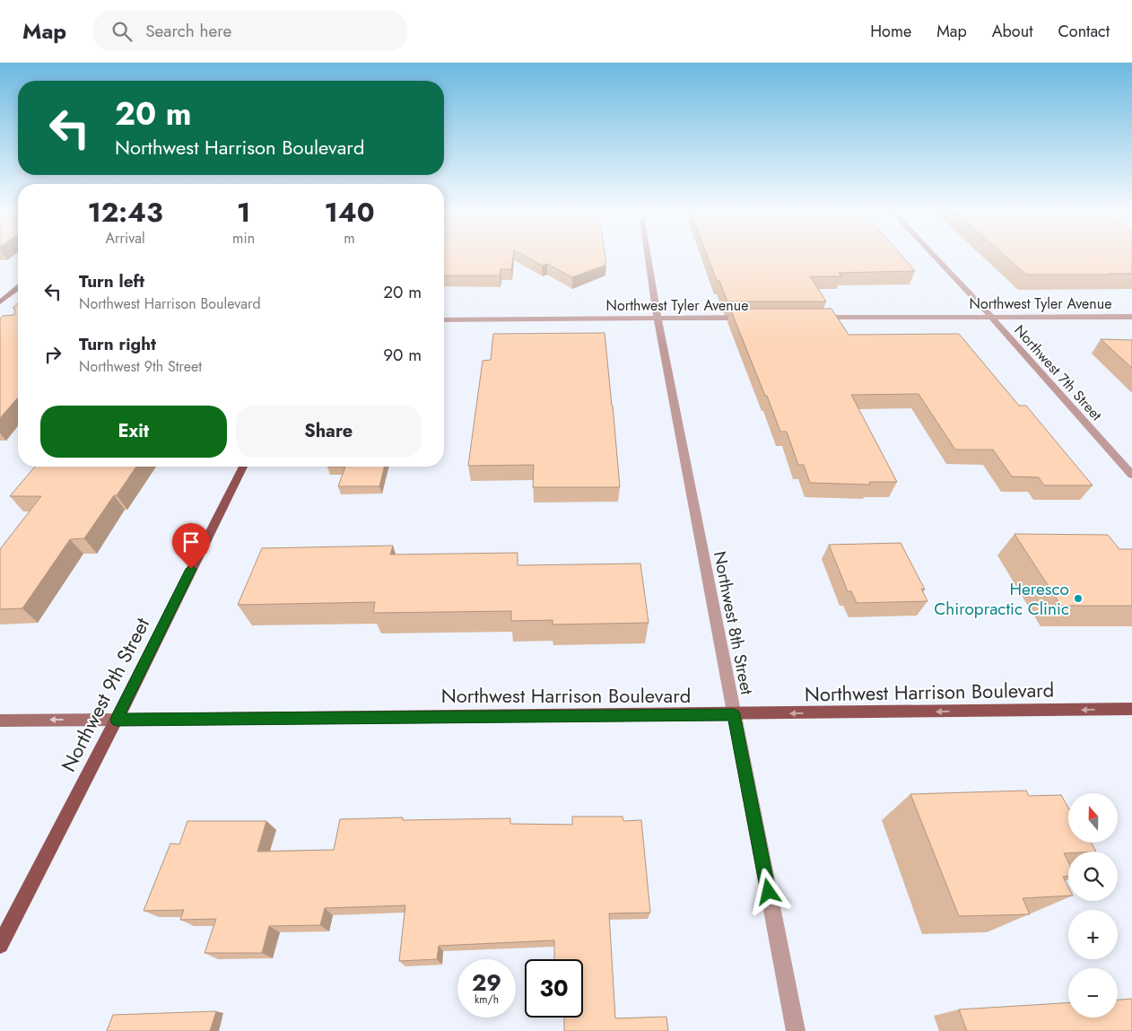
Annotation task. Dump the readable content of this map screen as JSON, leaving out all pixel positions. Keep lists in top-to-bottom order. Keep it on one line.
{"streets":{"main road":["Northwest Harrison Boulevard","Northwest 9th Street"],"street":["Northwest Tyler Avenue","Northwest 7th Street","Northwest 8th Street"]},"crossings":[["Northwest Tyler Avenue","Northwest 7th Street"],["Northwest Tyler Avenue","Northwest 8th Street"],["Northwest 8th Street","Northwest Harrison Boulevard"],["Northwest Harrison Boulevard","Northwest 9th Street"]],"one_way":["Northwest Harrison Boulevard"],"places":["Heresco Chiropractic Clinic"],"north":"top","page":{"header":"Map","search":"Search here","nav":["Home","Map","About","Contact"],"turn":["20 m","Northwest Harrison Boulevard"],"eta":["12:43","Arrival","1","min","140","m"],"list":[{"name":"Turn left","note":"Northwest Harrison Boulevard","value":"20 m"},{"name":"Turn right","note":"Northwest 9th Street","value":"90 m"}],"buttons":["Exit","Share"],"map_buttons":["+","−"],"speed":"29 km/h","limit":"30"}}
